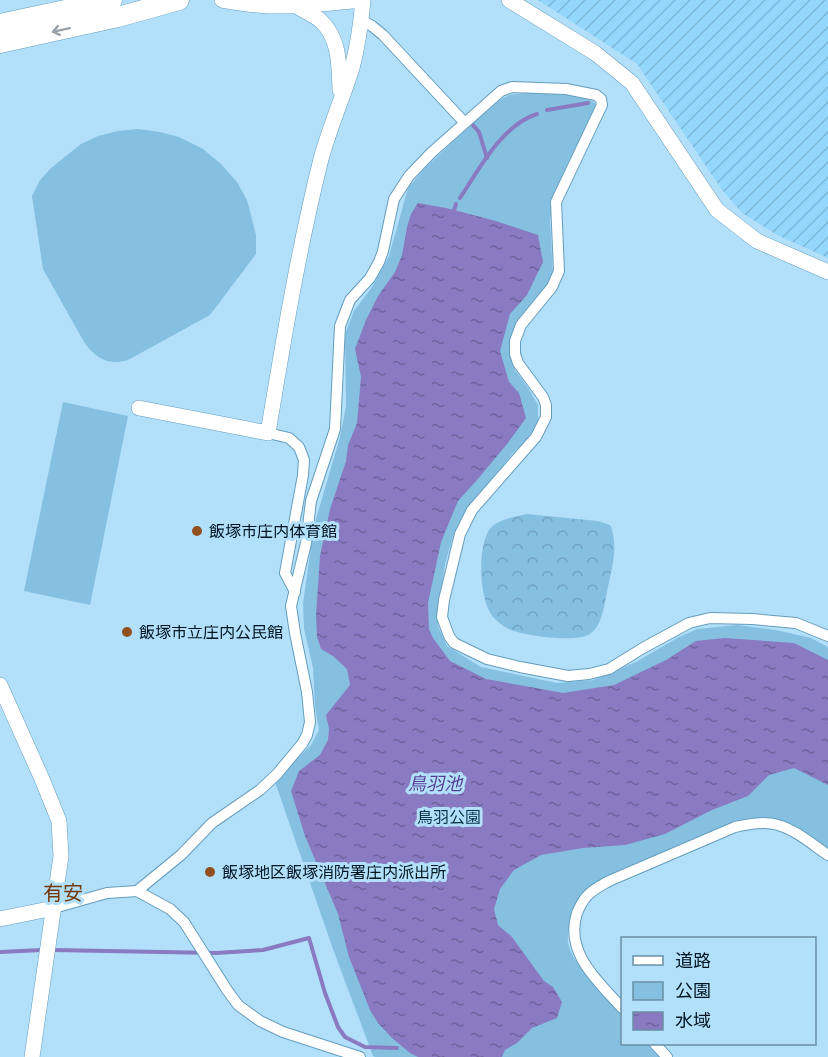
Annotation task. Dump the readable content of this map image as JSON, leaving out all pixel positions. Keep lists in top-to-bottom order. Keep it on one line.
{"districts":["有安"],"water":["鳥羽池"],"parks":["鳥羽公園"],"places":["飯塚市庄内体育館","飯塚市立庄内公民館","飯塚地区飯塚消防署庄内派出所"],"legend":["道路","公園","水域"]}
